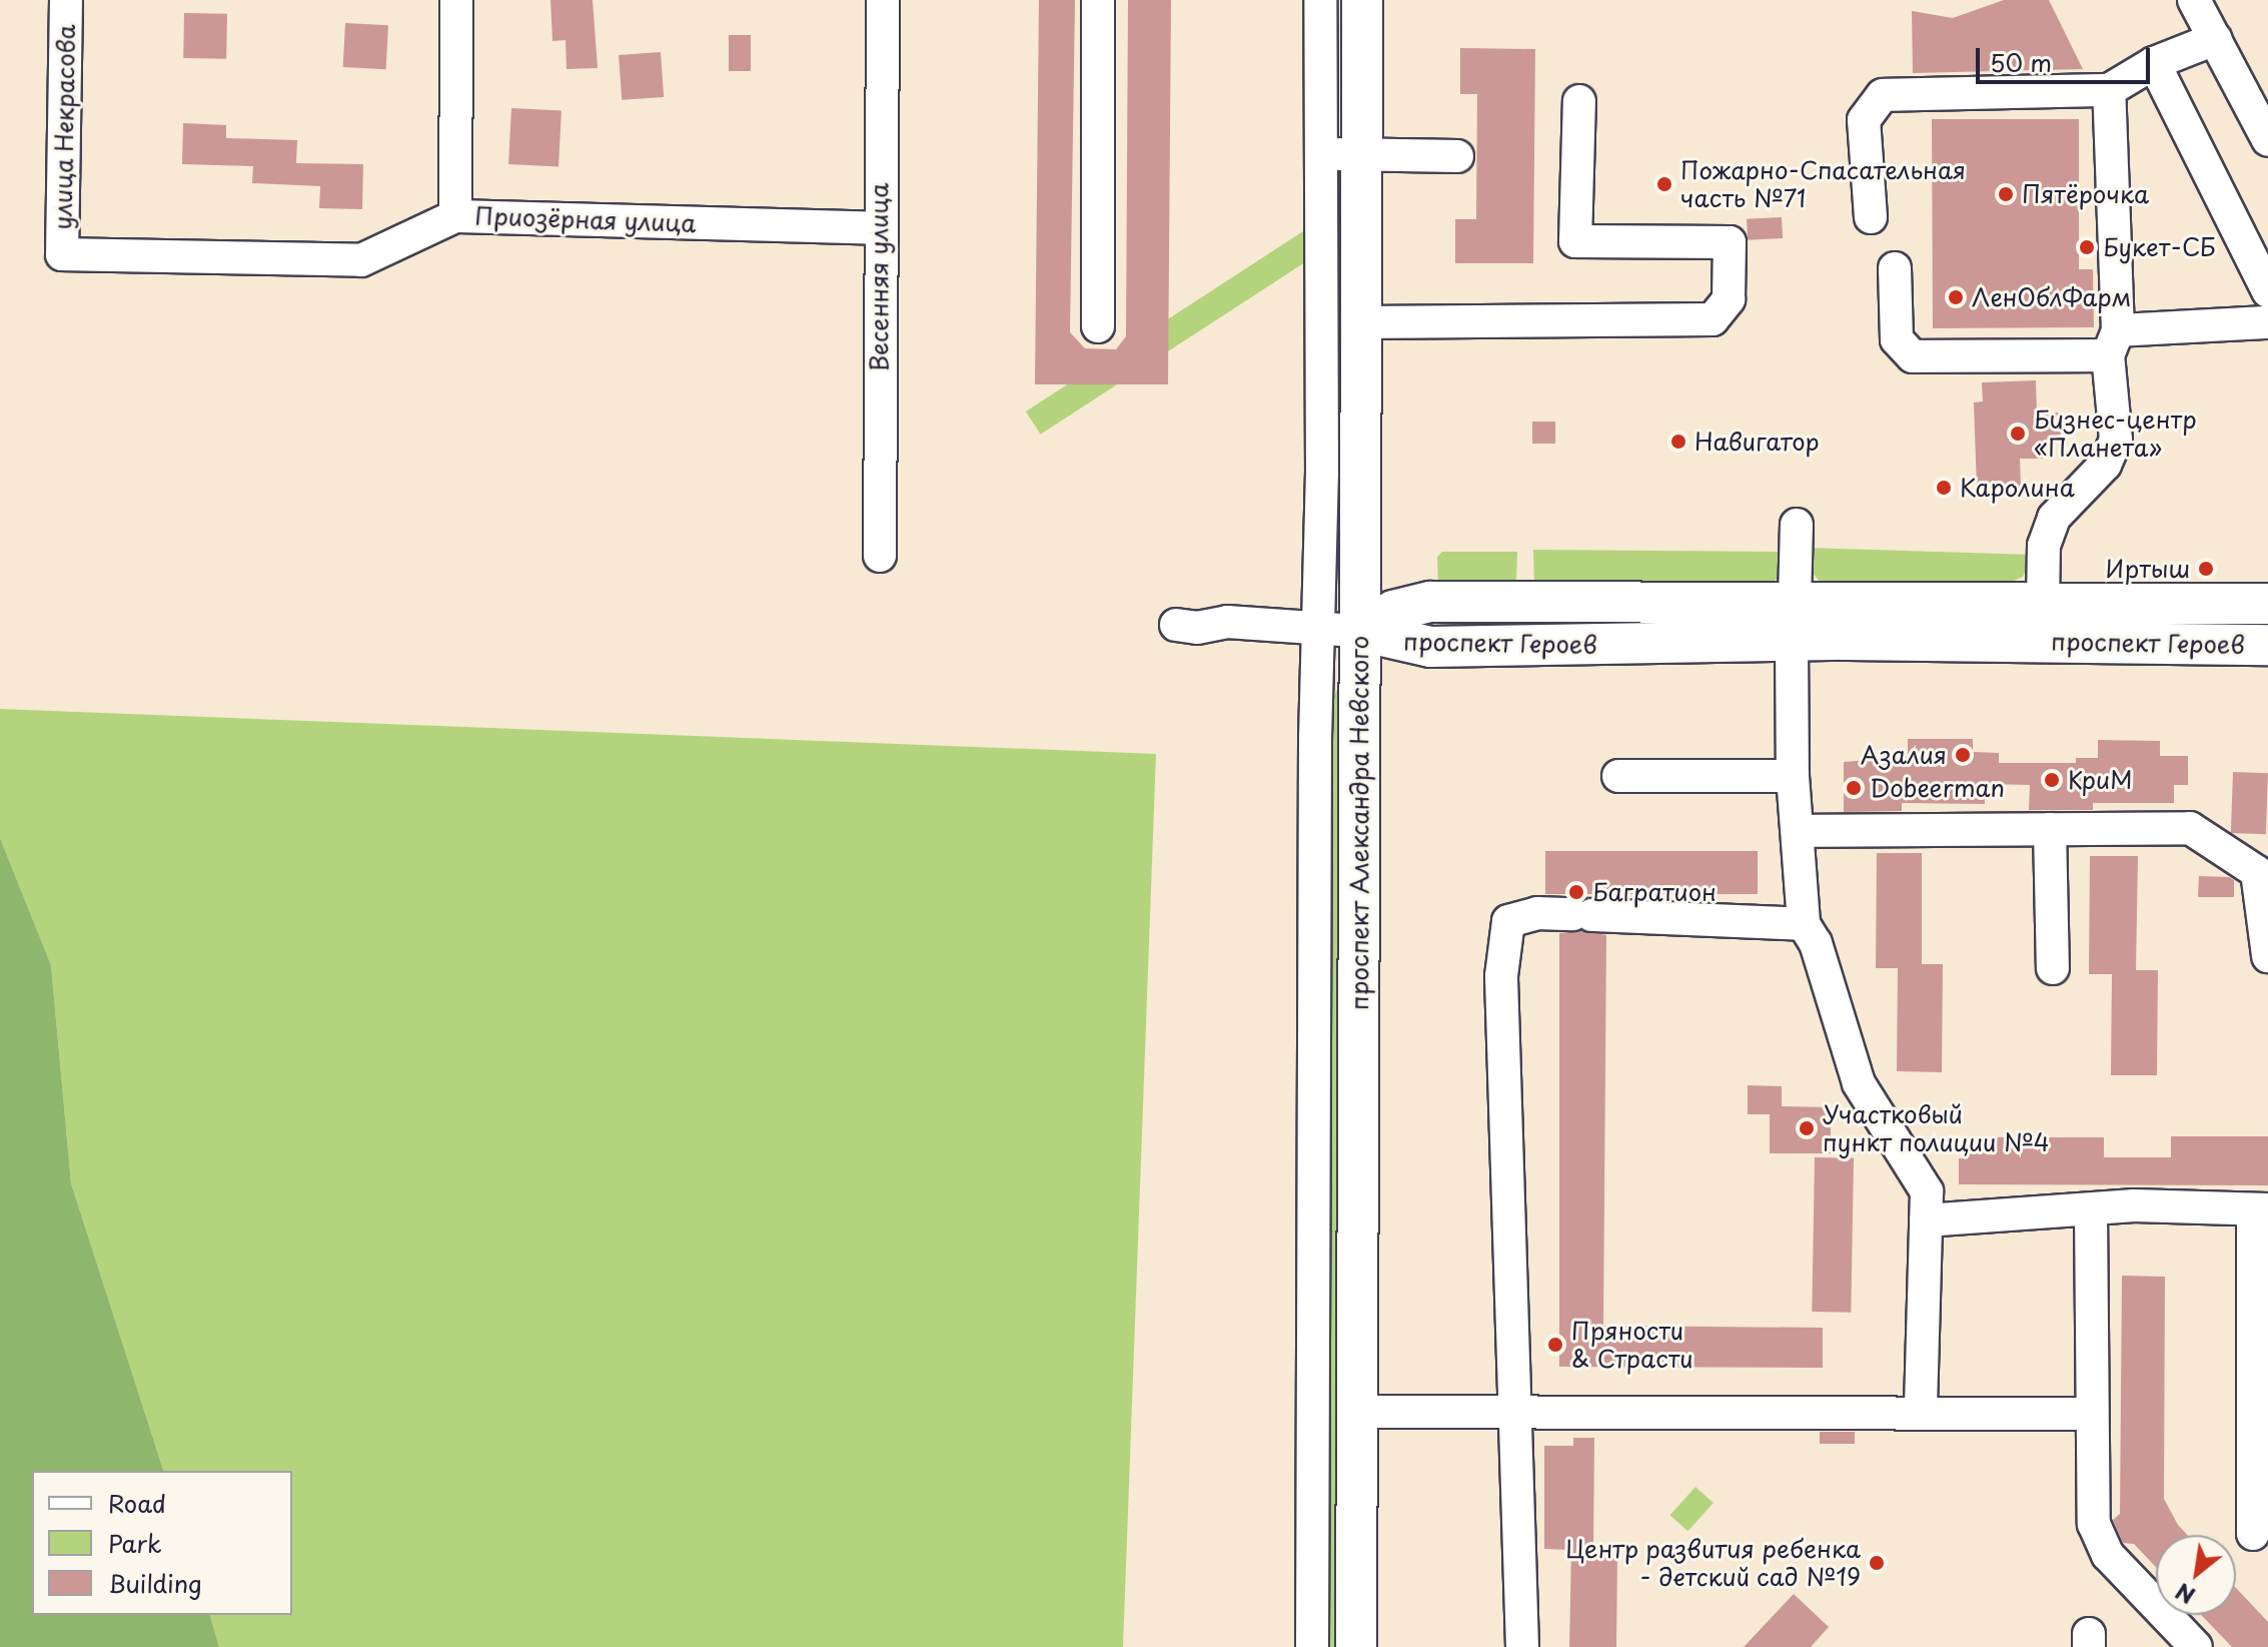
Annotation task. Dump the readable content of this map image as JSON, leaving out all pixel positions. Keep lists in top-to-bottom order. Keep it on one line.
{"streets":{"main road":["проспект Героев","проспект Александра Невского"],"street":["улица Некрасова","Приозёрная улица","Весенняя улица"]},"crossings":[["улица Некрасова","Приозёрная улица"],["Приозёрная улица","Весенняя улица"],["проспект Героев","проспект Александра Невского"]],"places":["Пожарно-Спасательная часть №71","Пятёрочка","Букет-СБ","ЛенОблФарм","Бизнес-центр «Планета»","Навигатор","Каролина","Иртыш","Азалия","КриМ","Dobeerman","Багратион","Участковый пункт полиции №4","Пряности & Страсти","Центр развития ребенка - детский сад №19"],"legend":["Road","Park","Building"],"scale_bar":"50 m","north":"bottom left"}
